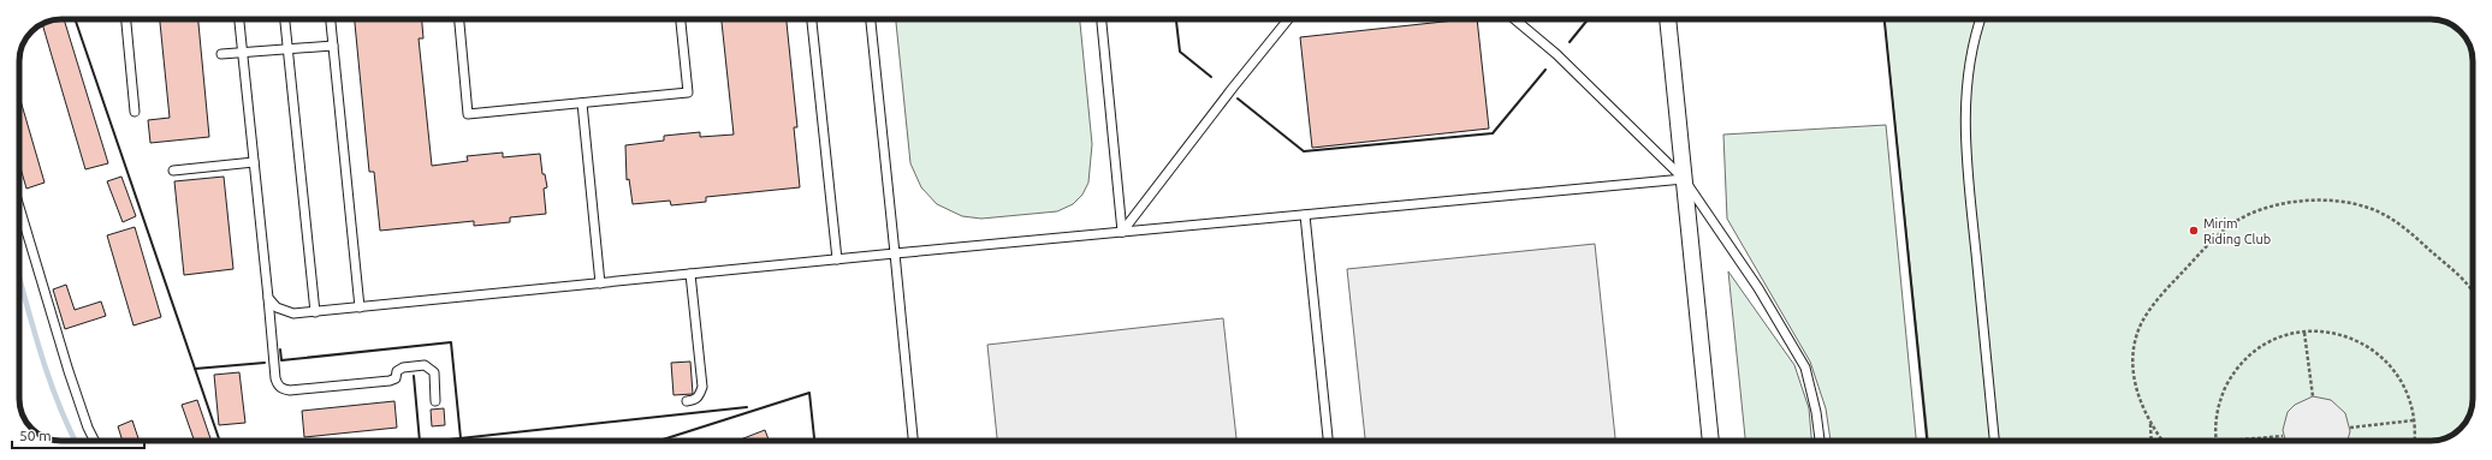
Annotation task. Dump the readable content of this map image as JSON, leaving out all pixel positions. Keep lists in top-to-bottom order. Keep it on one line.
{"places":["Mirim Riding Club"],"scale_bar":"50 m"}
